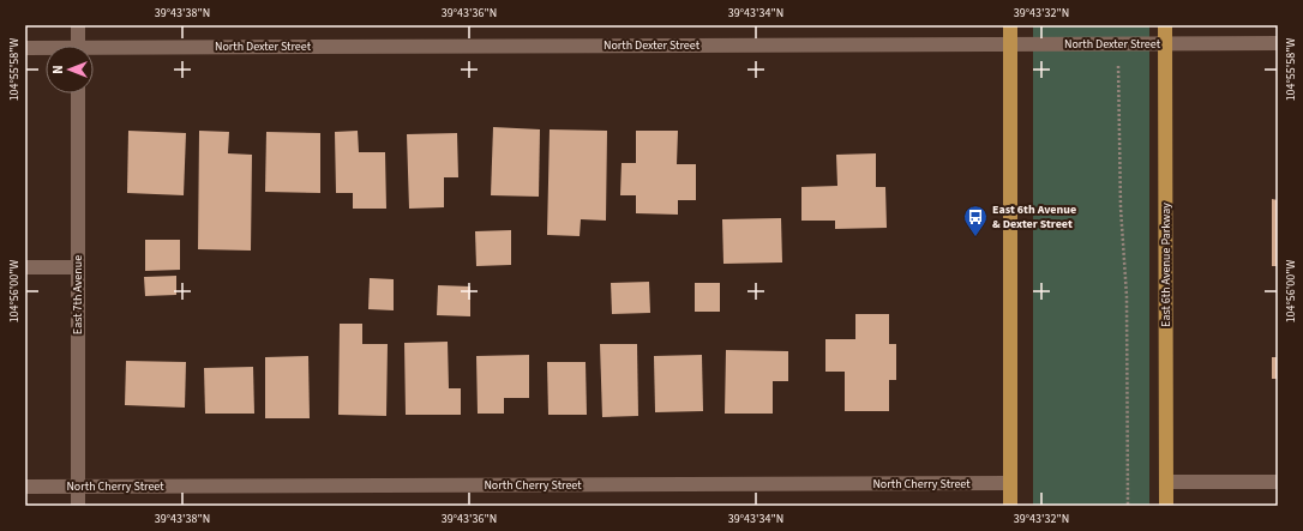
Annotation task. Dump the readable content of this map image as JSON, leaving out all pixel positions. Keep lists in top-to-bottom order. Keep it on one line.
{"streets":{"main road":["East 6th Avenue Parkway"],"street":["North Dexter Street","East 7th Avenue","North Cherry Street"]},"crossings":[["North Dexter Street","East 6th Avenue Parkway"],["East 7th Avenue","North Cherry Street"]],"places":{"bus stop":["East 6th Avenue & Dexter Street"]},"north":"left","coordinates":["39°43'38\"N","39°43'36\"N","39°43'34\"N","39°43'32\"N","104°55'58\"W","104°56'00\"W"]}
